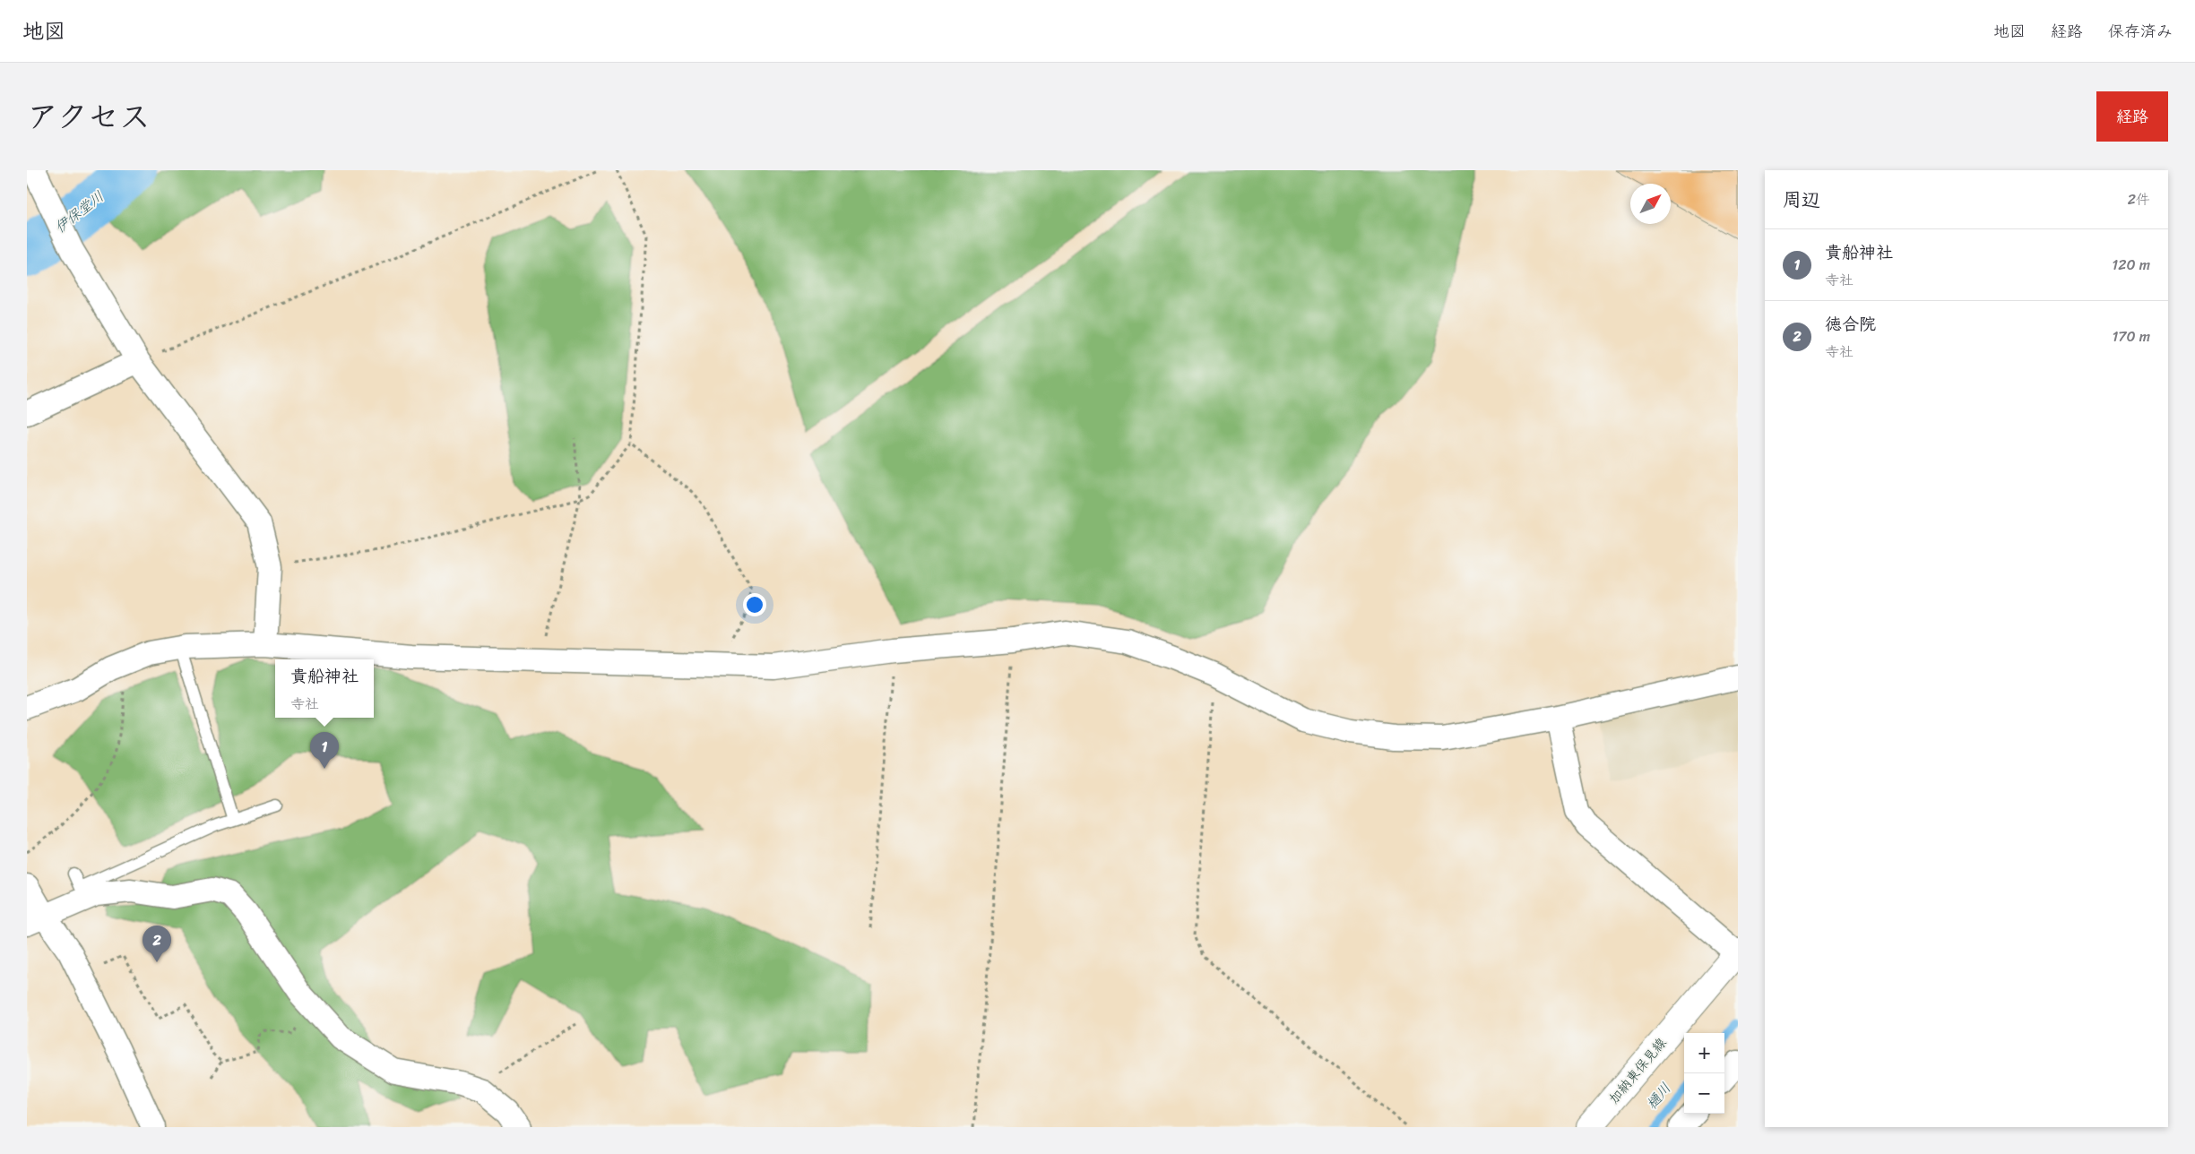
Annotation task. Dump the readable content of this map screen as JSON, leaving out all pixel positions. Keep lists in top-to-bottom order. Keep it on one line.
{"streets":{"main road":["加納東保見線"]},"water":["伊保堂川","樋川"],"north":"top right","page":{"header":"地図","nav":["地図","経路","保存済み"],"title":"アクセス","buttons":"経路","heading":["周辺","2件"],"list":[{"mark":"1","name":"貴船神社","note":"寺社","value":"120 m"},{"mark":"2","name":"徳合院","note":"寺社","value":"170 m"}],"popup":["貴船神社","寺社"],"pins":["1","2"],"map_buttons":["+","−"]}}
